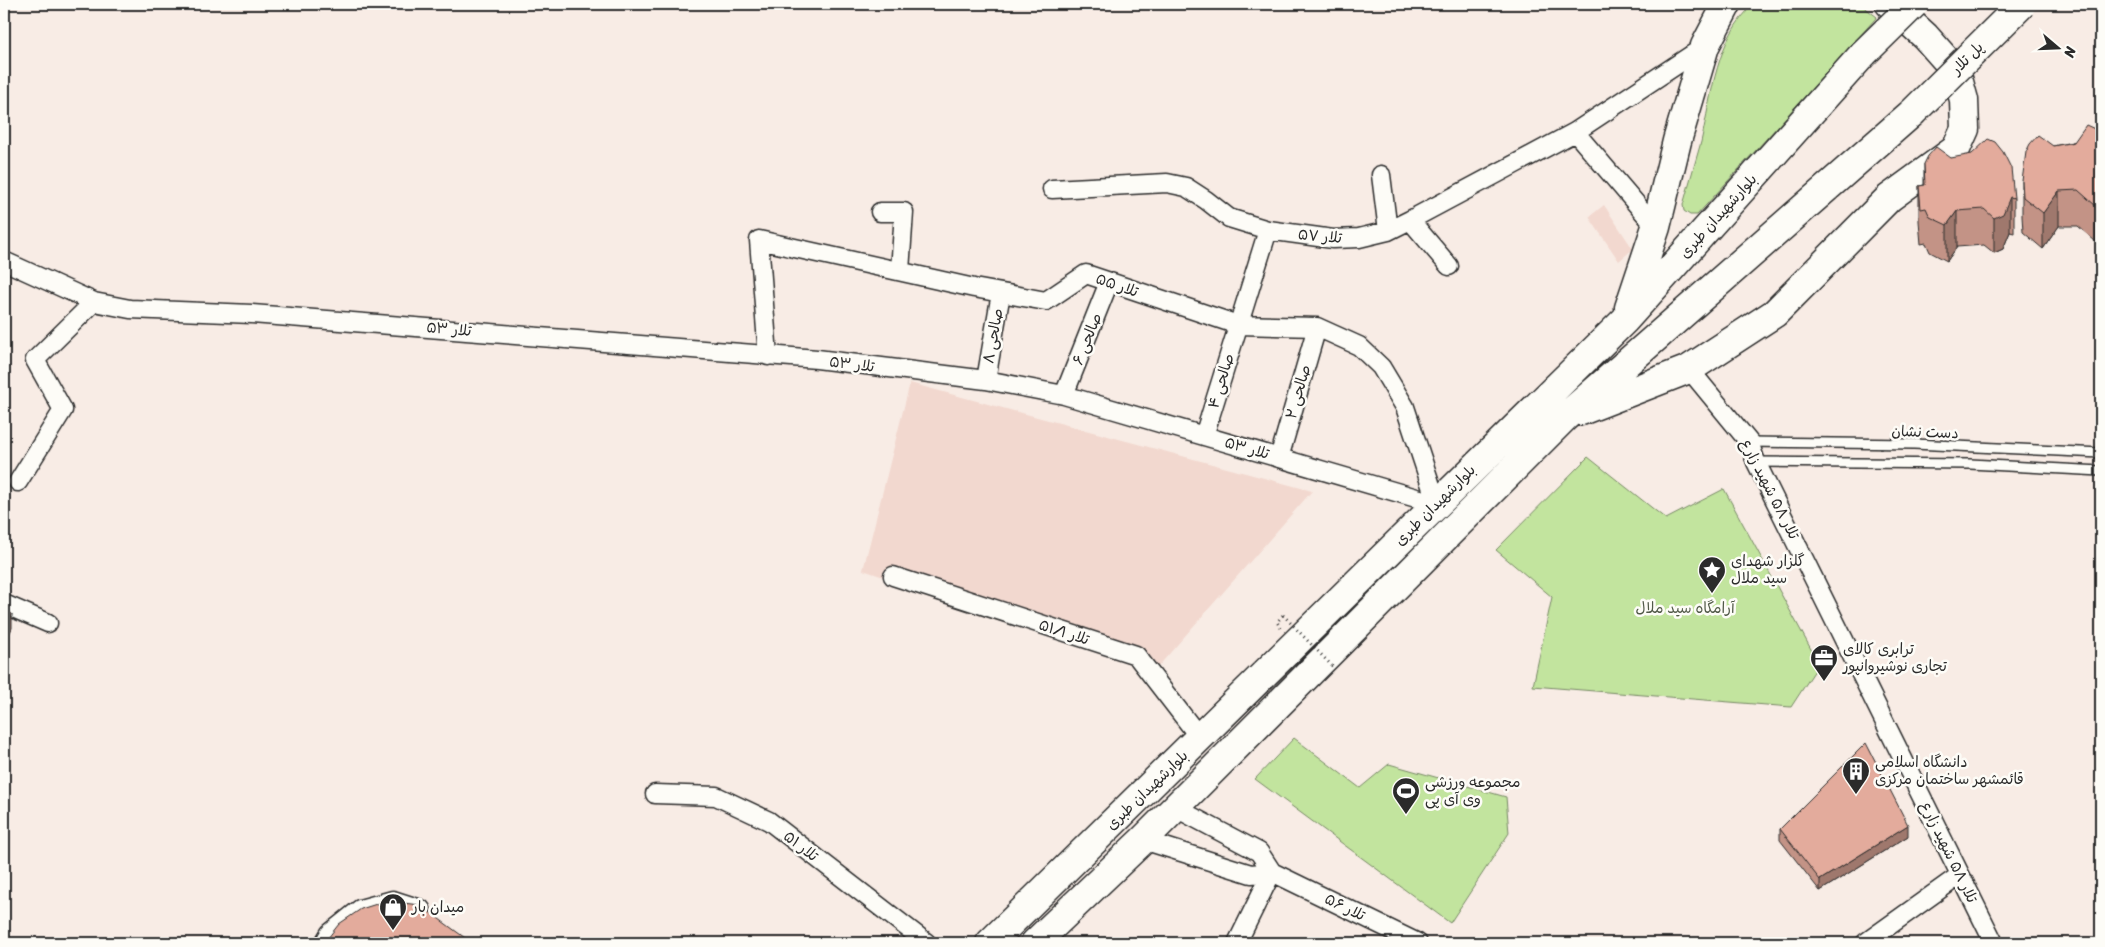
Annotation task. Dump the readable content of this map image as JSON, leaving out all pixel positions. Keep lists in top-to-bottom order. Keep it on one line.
{"streets":{"highway":["پل تلار","بلوارشهیدان طبری"],"street":["تلار ۵۷","تلار ۵۵","تلار ۵۳","صالحی ۸","صالحی ۶","صالحی ۴","صالحی ۲","تلار ۵۸ شهید زارع","تلار ۵۱/۱","تلار ۵۱","تلار ۵۶"],"lane":["دست نشان"]},"crossings":[["پل تلار","بلوارشهیدان طبری"],["بلوارشهیدان طبری","تلار ۵۵"],["بلوارشهیدان طبری","تلار ۵۳"],["بلوارشهیدان طبری","تلار ۵۱/۱"],["تلار ۵۷","صالحی ۴"],["تلار ۵۵","تلار ۵۳"],["تلار ۵۵","صالحی ۸"],["تلار ۵۵","صالحی ۶"],["تلار ۵۵","صالحی ۴"],["تلار ۵۵","صالحی ۲"],["تلار ۵۳","صالحی ۸"],["تلار ۵۳","صالحی ۶"],["تلار ۵۳","صالحی ۴"],["تلار ۵۳","صالحی ۲"],["دست نشان","تلار ۵۸ شهید زارع"]],"parks":["آرامگاه سید ملال"],"places":{"place":["گلزار شهدای سید ملال"],"office":["ترابری کالای تجاری نوشیروانپور"],"building":["دانشگاه اسلامی قائمشهر ساختمان مرکزی"],"sports":["مجموعه ورزشی وی آی پی"],"shop":["میدان بار"]},"north":"right"}
